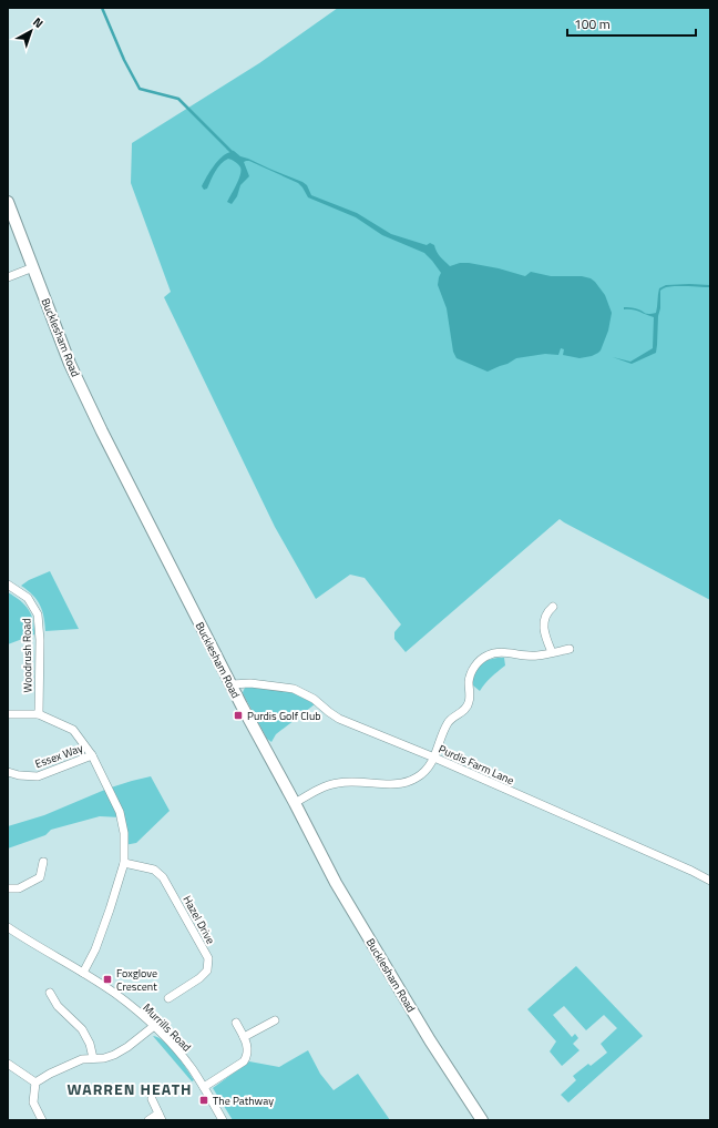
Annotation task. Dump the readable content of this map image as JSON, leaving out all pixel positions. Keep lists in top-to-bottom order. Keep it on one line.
{"streets":{"street":["Bucklesham Road","Woodrush Road","Essex Way","Purdis Farm Lane","Hazel Drive","Murrills Road"]},"crossings":[["Bucklesham Road","Purdis Farm Lane"]],"districts":["WARREN HEATH"],"places":{"transit":["Purdis Golf Club","Foxglove Crescent","The Pathway"]},"scale_bar":"100 m","north":"top right"}
